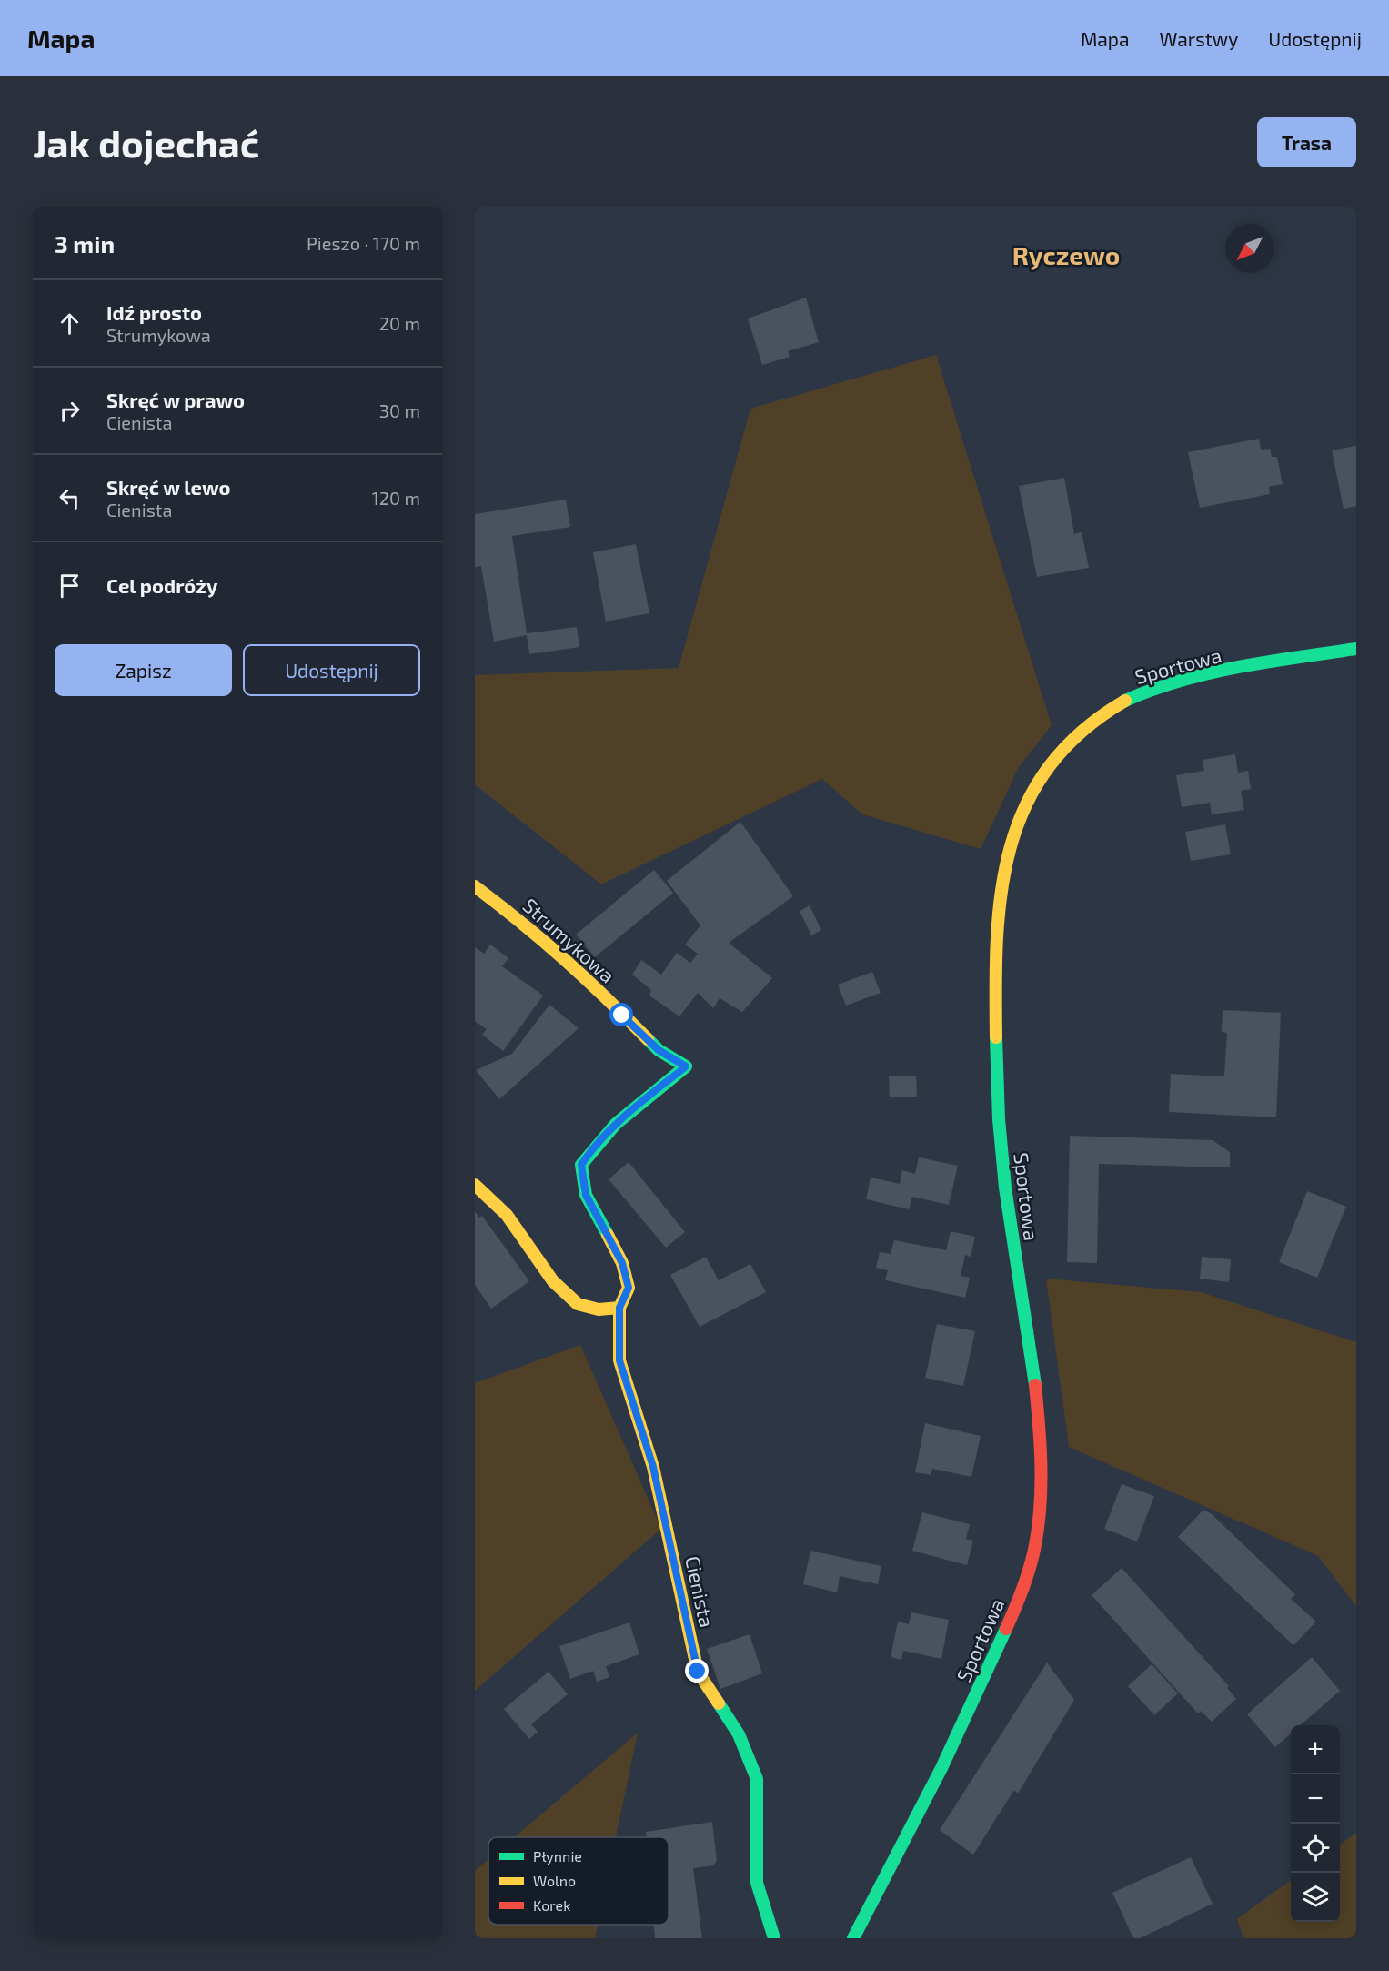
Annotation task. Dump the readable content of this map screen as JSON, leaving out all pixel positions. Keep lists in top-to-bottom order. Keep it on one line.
{"streets":{"street":["Sportowa","Strumykowa","Cienista"]},"crossings":[["Strumykowa","Cienista"]],"districts":["Ryczewo"],"legend":["Płynnie","Wolno","Korek"],"north":"bottom left","page":{"header":"Mapa","nav":["Mapa","Warstwy","Udostępnij"],"buttons":["Trasa",["Zapisz","Udostępnij"]],"title":"Jak dojechać","heading":["3 min","Pieszo · 170 m"],"list":[["Idź prosto","Strumykowa","20 m"],["Skręć w prawo","Cienista","30 m"],["Skręć w lewo","Cienista","120 m"],"Cel podróży"],"map_buttons":["+","−"]}}
